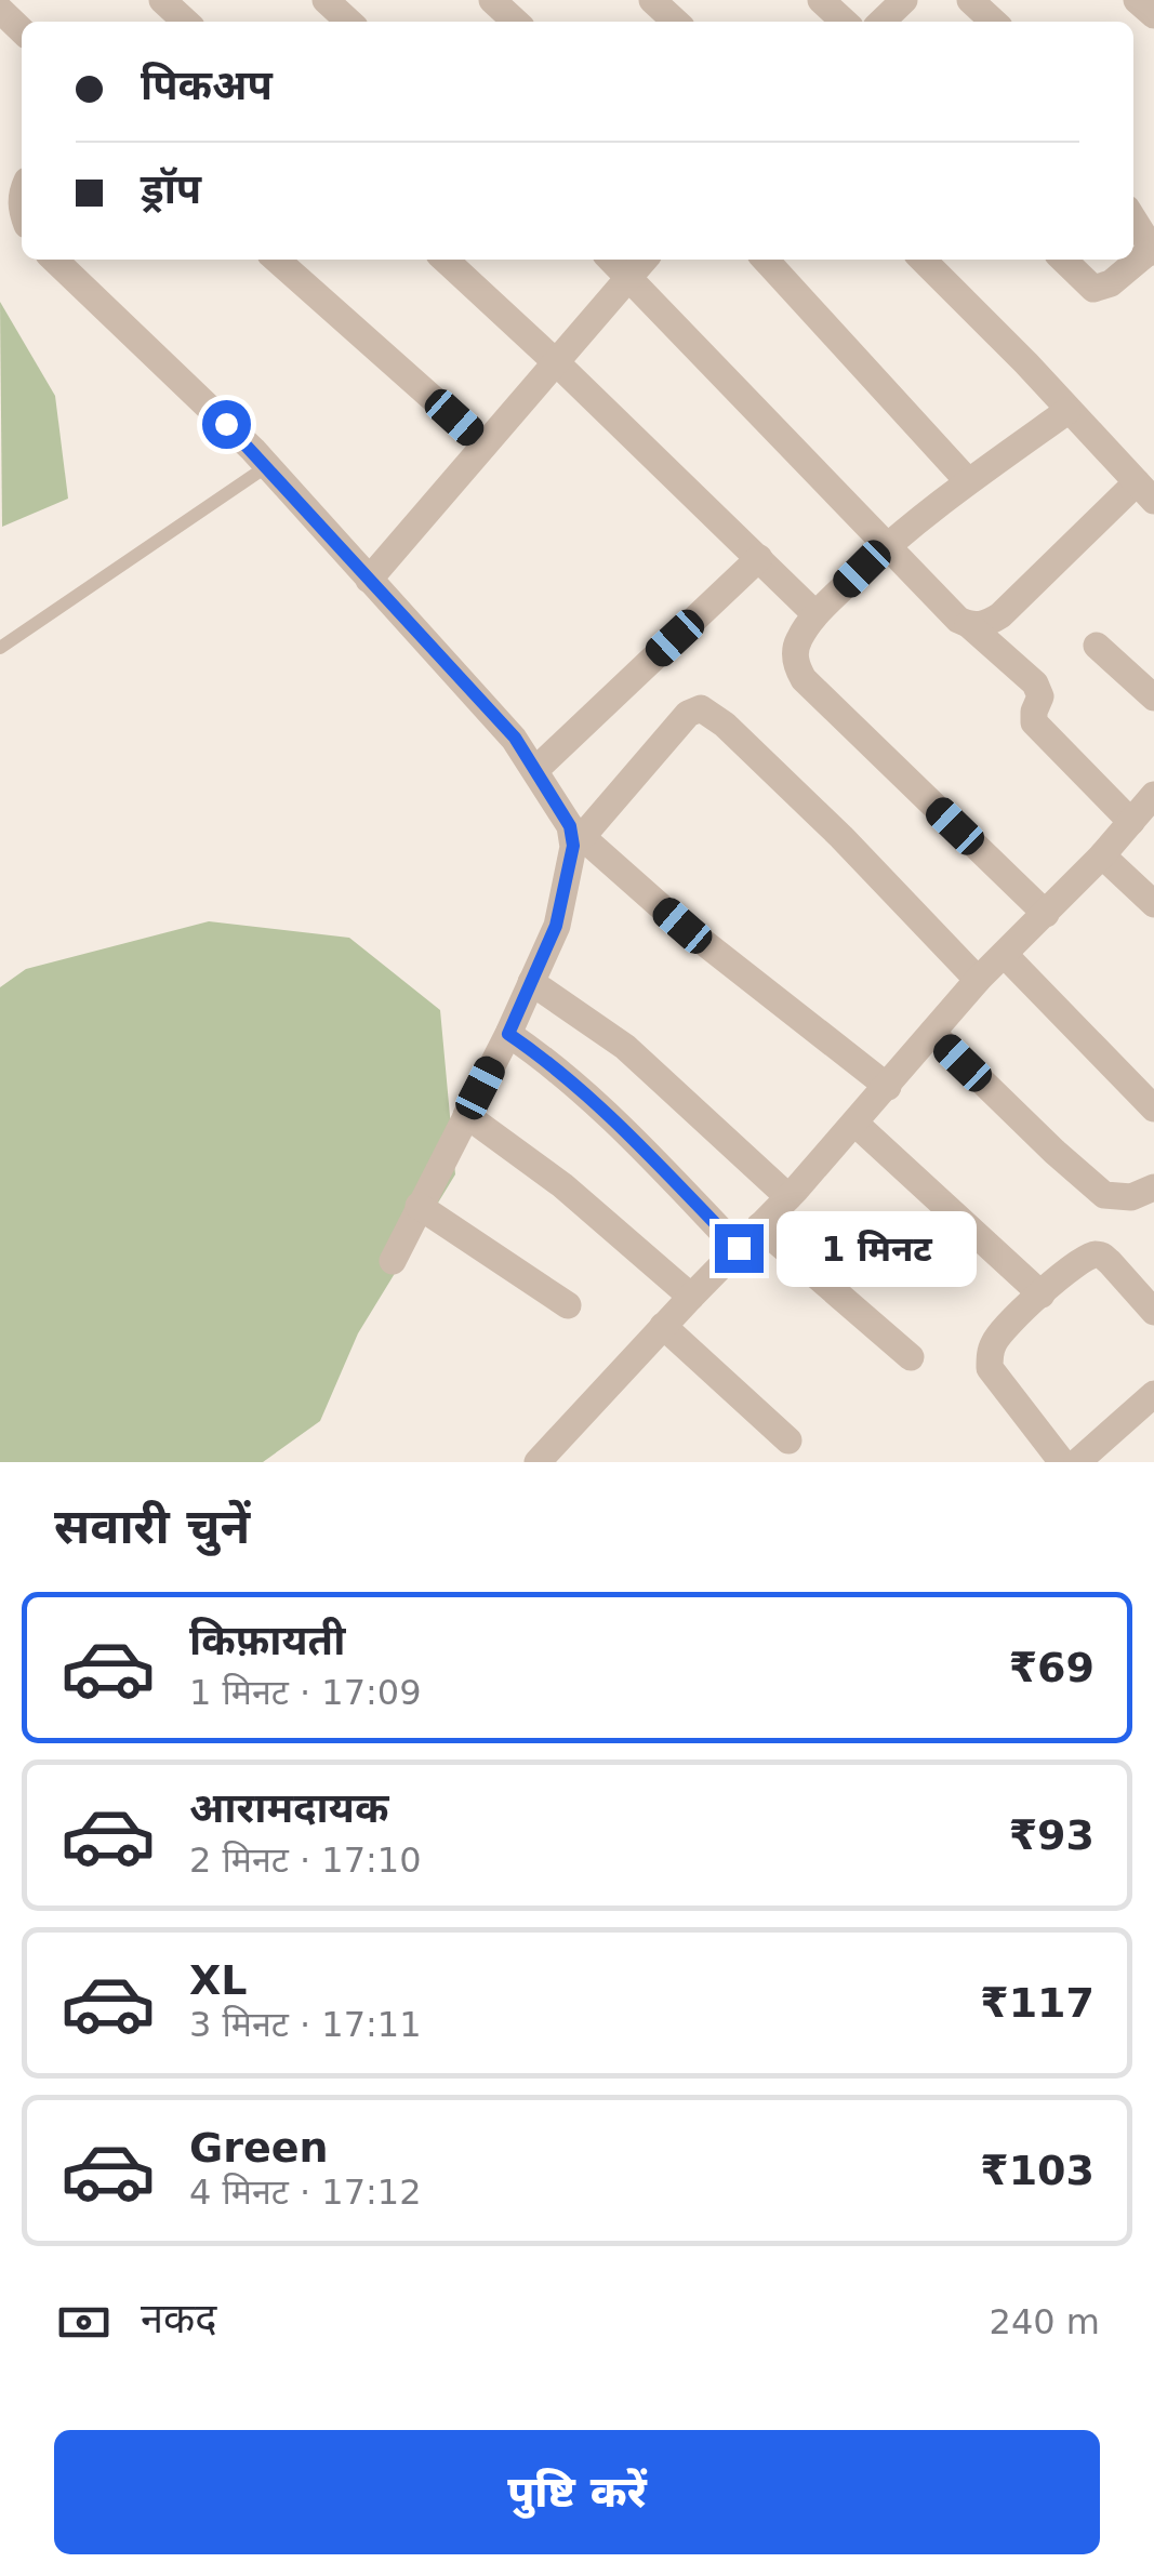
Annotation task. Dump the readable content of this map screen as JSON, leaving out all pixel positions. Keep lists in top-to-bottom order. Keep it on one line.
{"page":{"banner":["पिकअप","ड्रॉप"],"bubble":"1 मिनट","heading":"सवारी चुनें","list":[{"name":"किफ़ायती","note":"1 मिनट · 17:09","value":"₹69"},{"name":"आरामदायक","note":"2 मिनट · 17:10","value":"₹93"},{"name":"XL","note":"3 मिनट · 17:11","value":"₹117"},{"name":"Green","note":"4 मिनट · 17:12","value":"₹103"}],"pay":["नकद","240 m"],"buttons":"पुष्टि करें"}}
